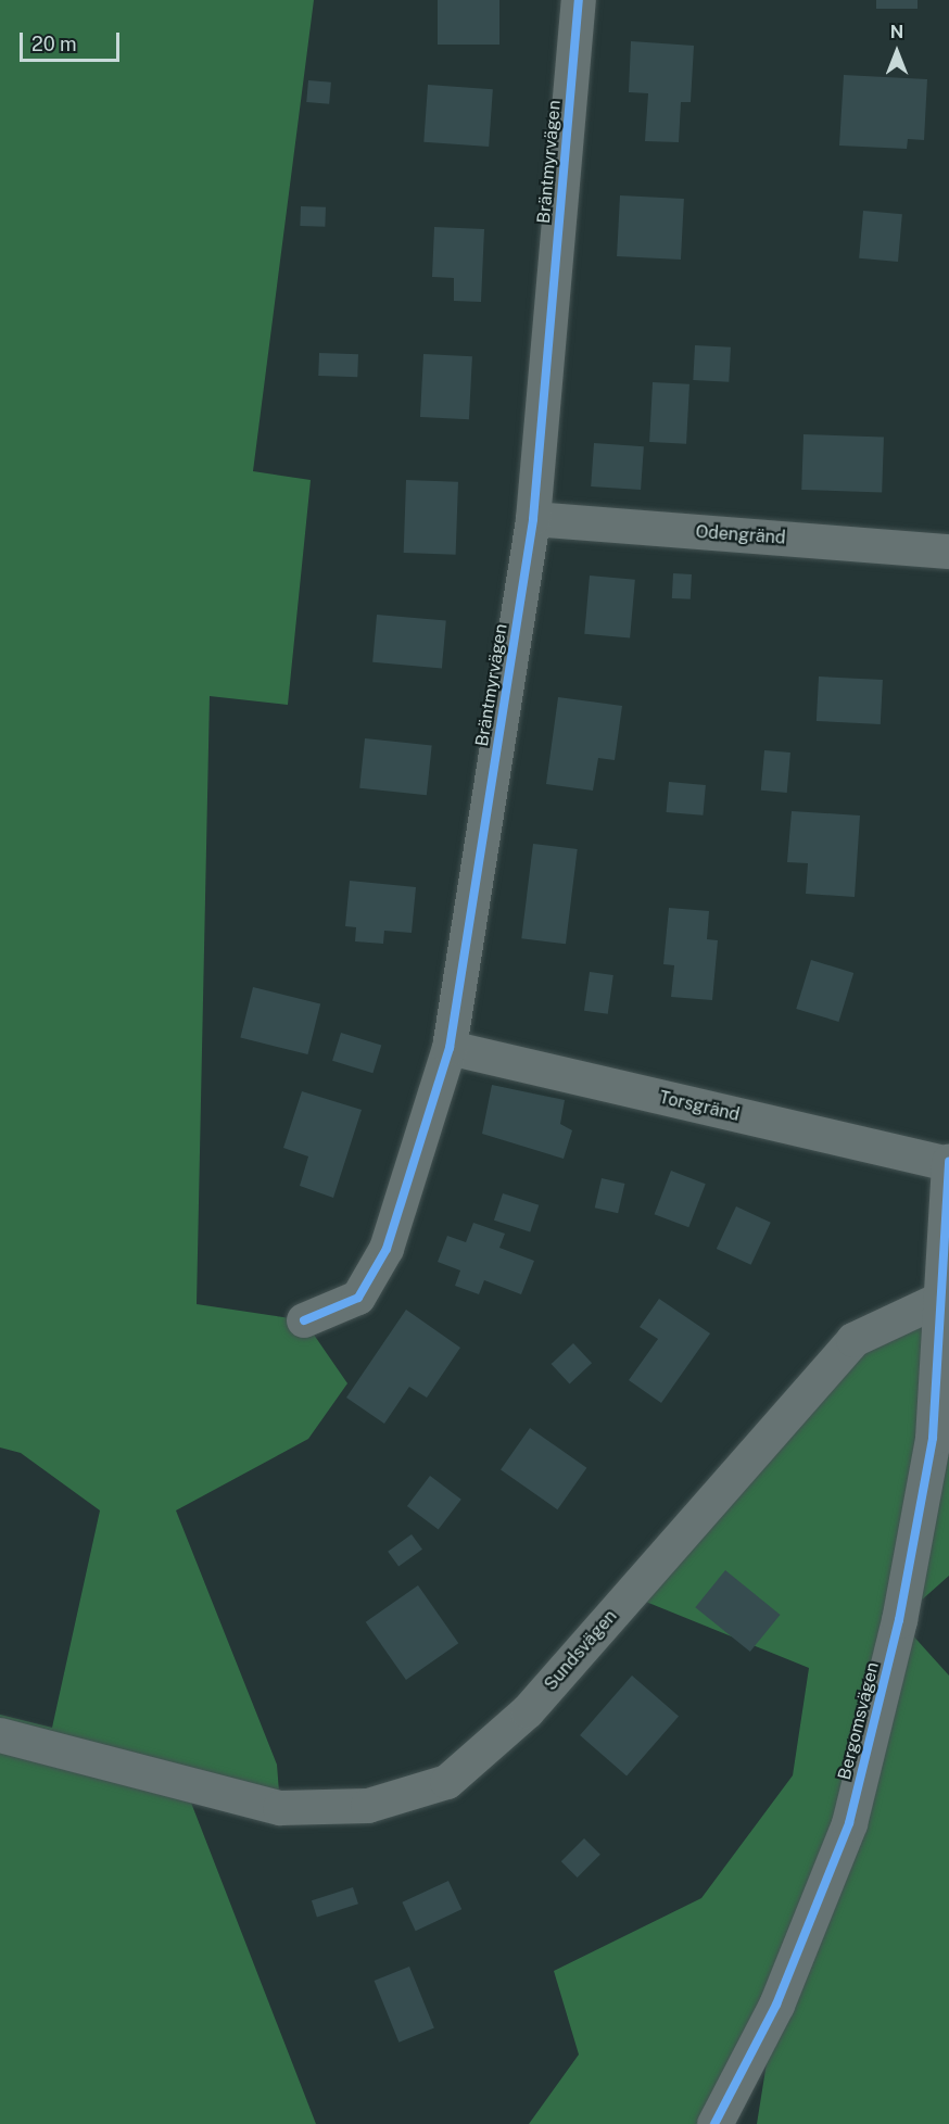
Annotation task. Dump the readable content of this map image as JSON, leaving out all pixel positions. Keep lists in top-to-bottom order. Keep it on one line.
{"streets":{"street":["Bräntmyrvägen","Odengränd","Torsgränd","Sundsvägen","Bergomsvägen"]},"crossings":[["Bräntmyrvägen","Odengränd"],["Bräntmyrvägen","Torsgränd"],["Sundsvägen","Bergomsvägen"]],"scale_bar":"20 m","north":"top"}
